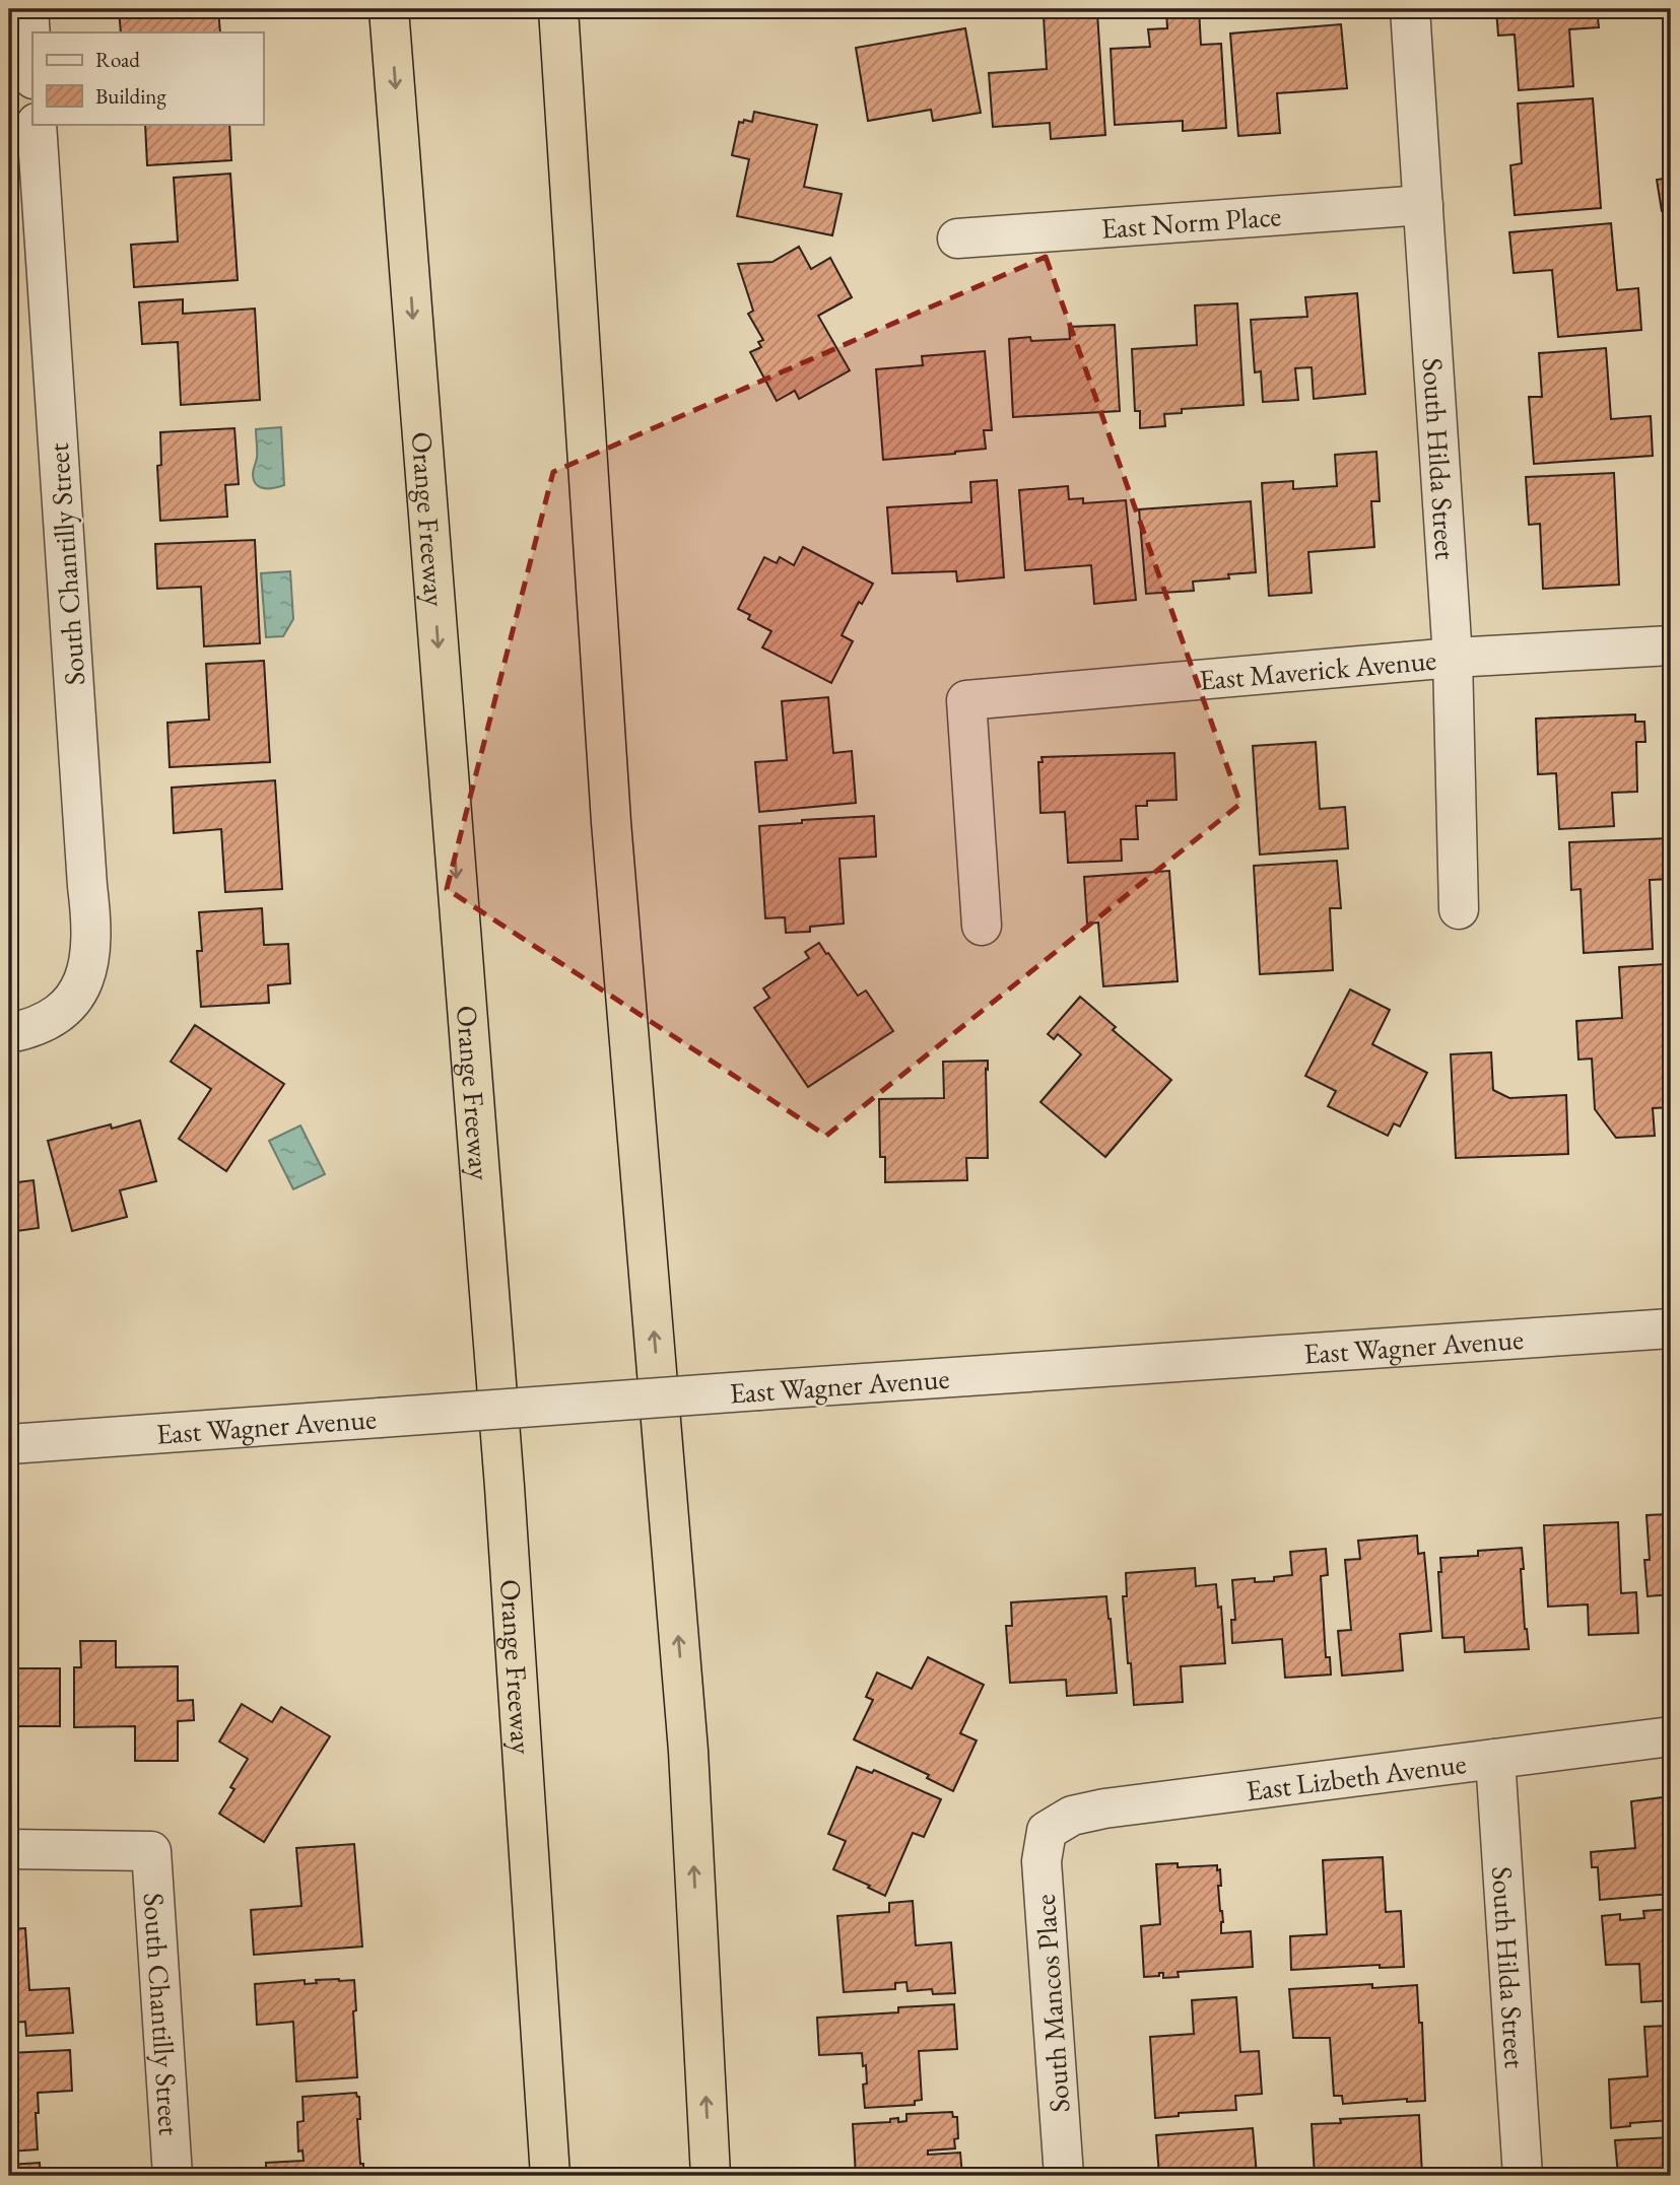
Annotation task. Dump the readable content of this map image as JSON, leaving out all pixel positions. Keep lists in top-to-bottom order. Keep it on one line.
{"streets":{"highway":["Orange Freeway"],"street":["East Norm Place","South Hilda Street","South Chantilly Street","East Maverick Avenue","East Wagner Avenue","East Lizbeth Avenue","South Mancos Place"]},"crossings":[["East Norm Place","South Hilda Street"],["South Hilda Street","East Maverick Avenue"],["South Hilda Street","East Lizbeth Avenue"],["East Lizbeth Avenue","South Mancos Place"]],"legend":["Road","Building"]}
